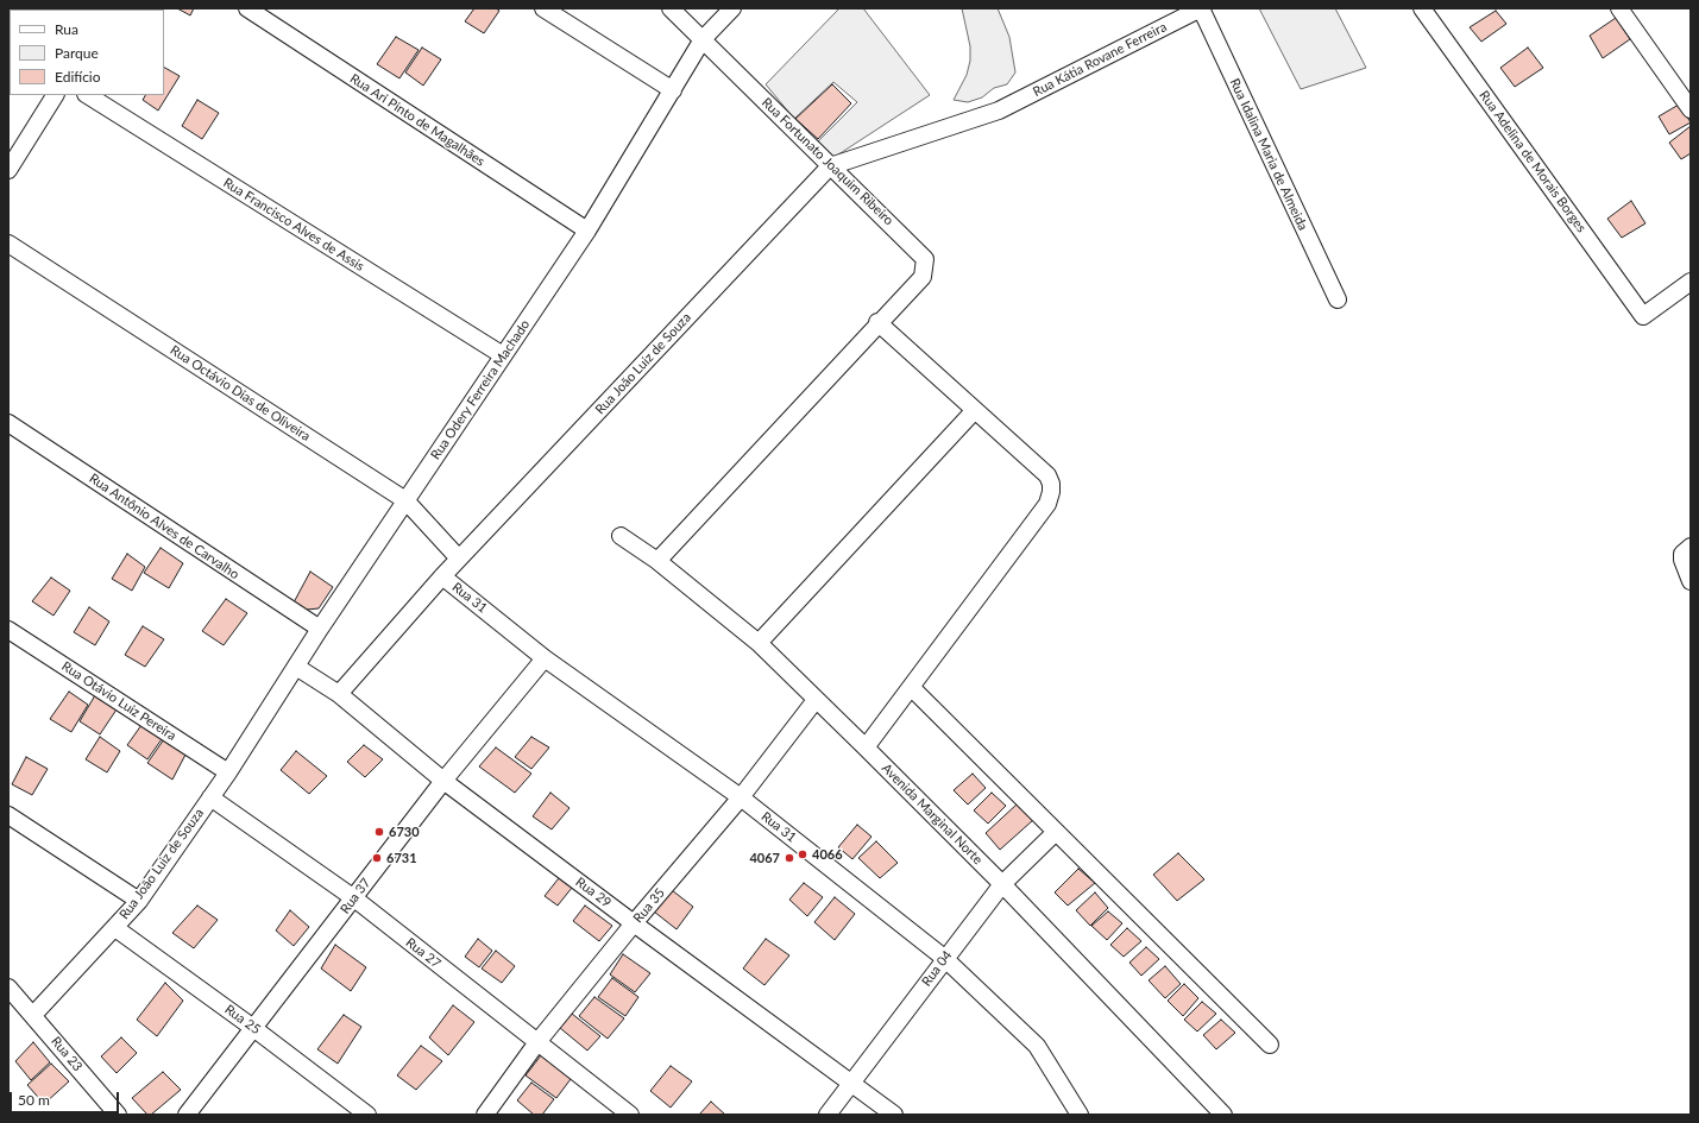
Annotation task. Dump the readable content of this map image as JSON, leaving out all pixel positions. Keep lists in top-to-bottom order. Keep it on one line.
{"streets":{"street":["Rua Kátia Rovane Ferreira","Rua Ari Pinto de Magalhães","Rua Idalina Maria de Almeida","Rua Fortunato Joaquim Ribeiro","Rua Adelina de Morais Borges","Rua Francisco Alves de Assis","Rua João Luiz de Souza","Rua Odery Ferreira Machado","Rua Octávio Dias de Oliveira","Rua Antônio Alves de Carvalho","Rua 31","Rua Otávio Luiz Pereira","Avenida Marginal Norte","Rua 29","Rua 37","Rua 35","Rua 27","Rua 04","Rua 25","Rua 23"]},"crossings":[["Rua Kátia Rovane Ferreira","Rua Idalina Maria de Almeida"],["Rua Kátia Rovane Ferreira","Rua João Luiz de Souza"],["Rua Ari Pinto de Magalhães","Rua Odery Ferreira Machado"],["Rua Fortunato Joaquim Ribeiro","Rua João Luiz de Souza"],["Rua Fortunato Joaquim Ribeiro","Rua Odery Ferreira Machado"],["Rua Francisco Alves de Assis","Rua Odery Ferreira Machado"],["Rua João Luiz de Souza","Rua Odery Ferreira Machado"],["Rua João Luiz de Souza","Rua Octávio Dias de Oliveira"],["Rua João Luiz de Souza","Rua 31"],["Rua João Luiz de Souza","Rua Otávio Luiz Pereira"],["Rua João Luiz de Souza","Rua 29"],["Rua João Luiz de Souza","Rua 27"],["Rua João Luiz de Souza","Rua 25"],["Rua João Luiz de Souza","Rua 23"],["Rua Odery Ferreira Machado","Rua Octávio Dias de Oliveira"],["Rua Odery Ferreira Machado","Rua Antônio Alves de Carvalho"],["Rua Odery Ferreira Machado","Rua Otávio Luiz Pereira"],["Rua Odery Ferreira Machado","Rua 29"],["Rua 31","Rua 37"],["Rua 31","Rua 35"],["Rua 31","Rua 04"],["Avenida Marginal Norte","Rua 35"],["Avenida Marginal Norte","Rua 04"],["Rua 29","Rua 37"],["Rua 29","Rua 35"],["Rua 29","Rua 04"],["Rua 37","Rua 27"],["Rua 37","Rua 25"],["Rua 35","Rua 27"]],"places":["6730","4066","6731","4067"],"legend":["Rua","Parque","Edifício"],"scale_bar":"50 m"}
